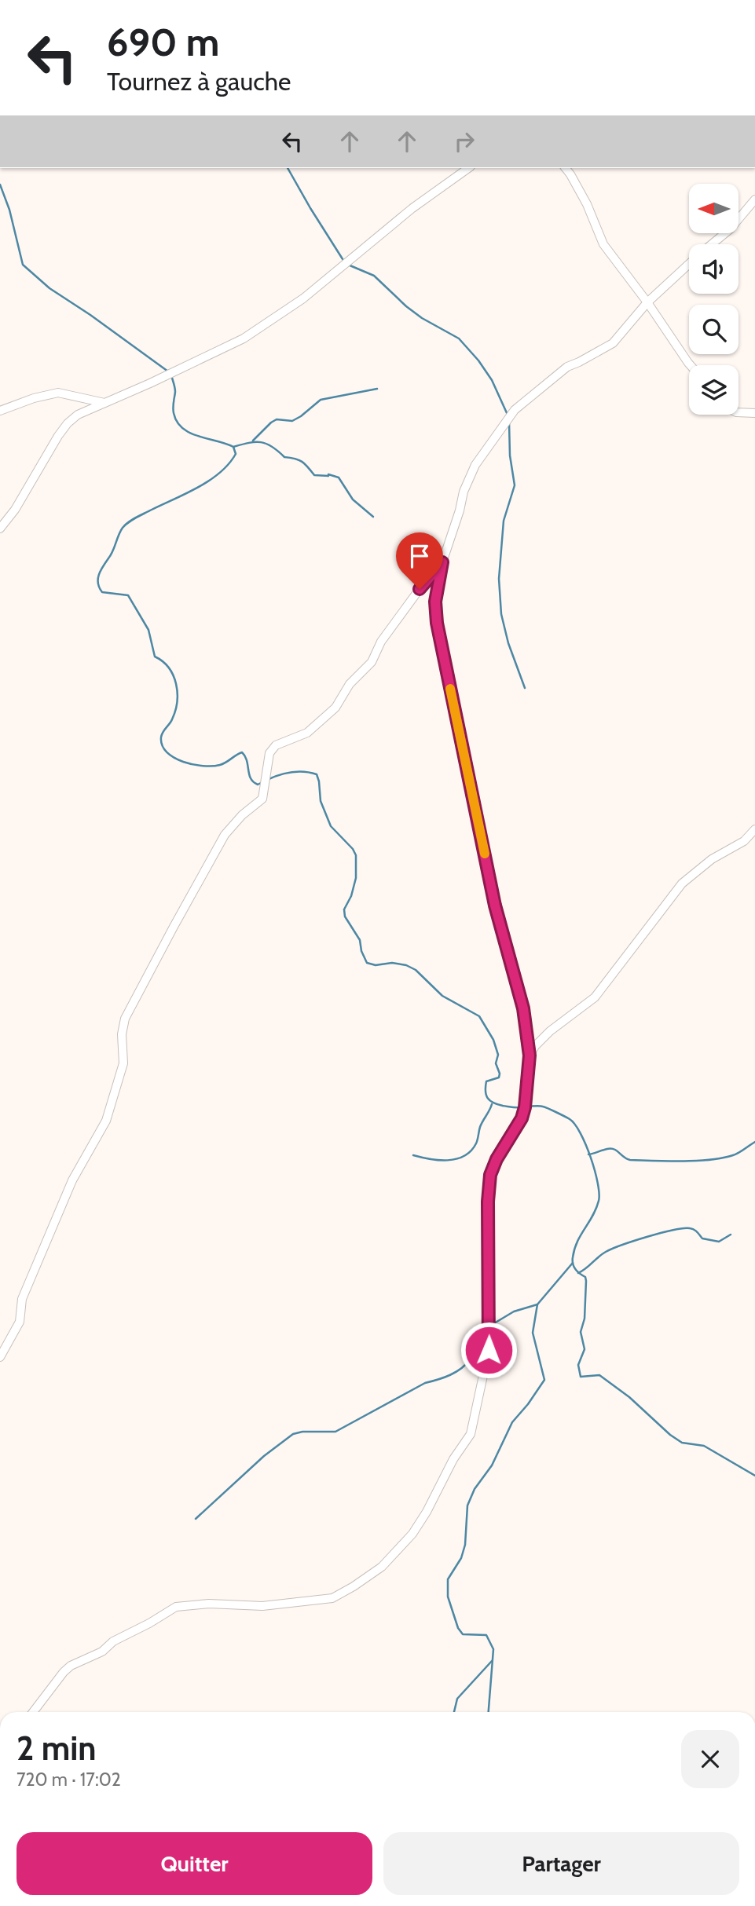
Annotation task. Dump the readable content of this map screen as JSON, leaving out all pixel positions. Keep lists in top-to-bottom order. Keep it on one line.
{"north":"left","page":{"turn":["690 m","Tournez à gauche"],"heading":["2 min","720 m · 17:02"],"buttons":["Quitter","Partager"]}}
